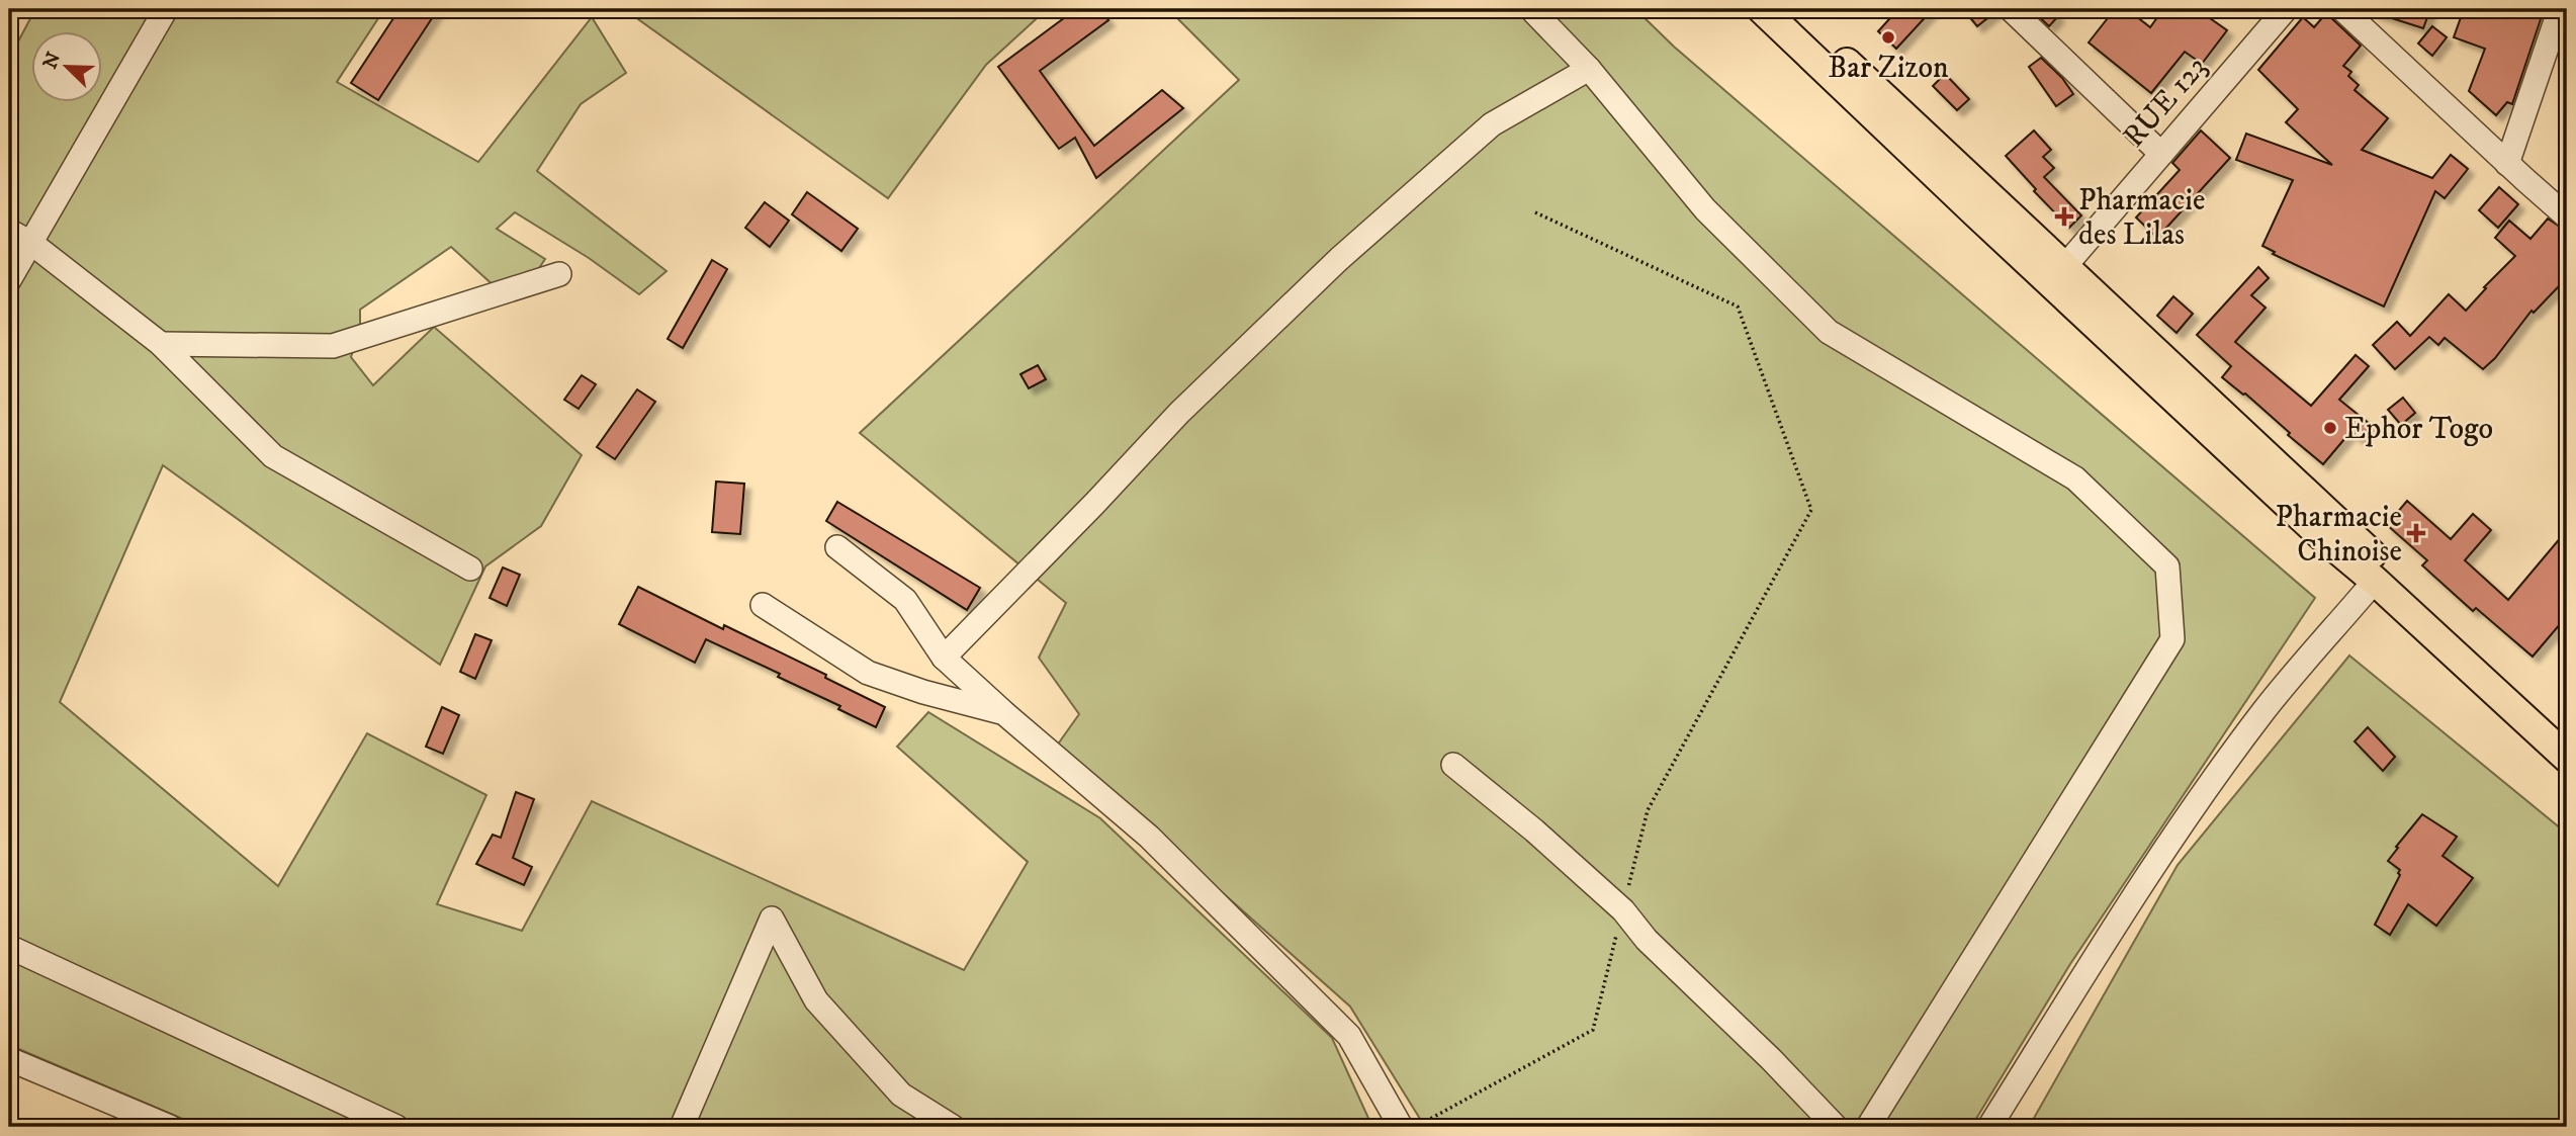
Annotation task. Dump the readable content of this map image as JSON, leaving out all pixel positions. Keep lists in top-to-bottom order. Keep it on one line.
{"streets":{"street":["RUE 123"]},"places":{"other":["Bar Zizon","Ephor Togo"],"health":["Pharmacie des Lilas","Pharmacie Chinoise"]},"north":"top left"}
